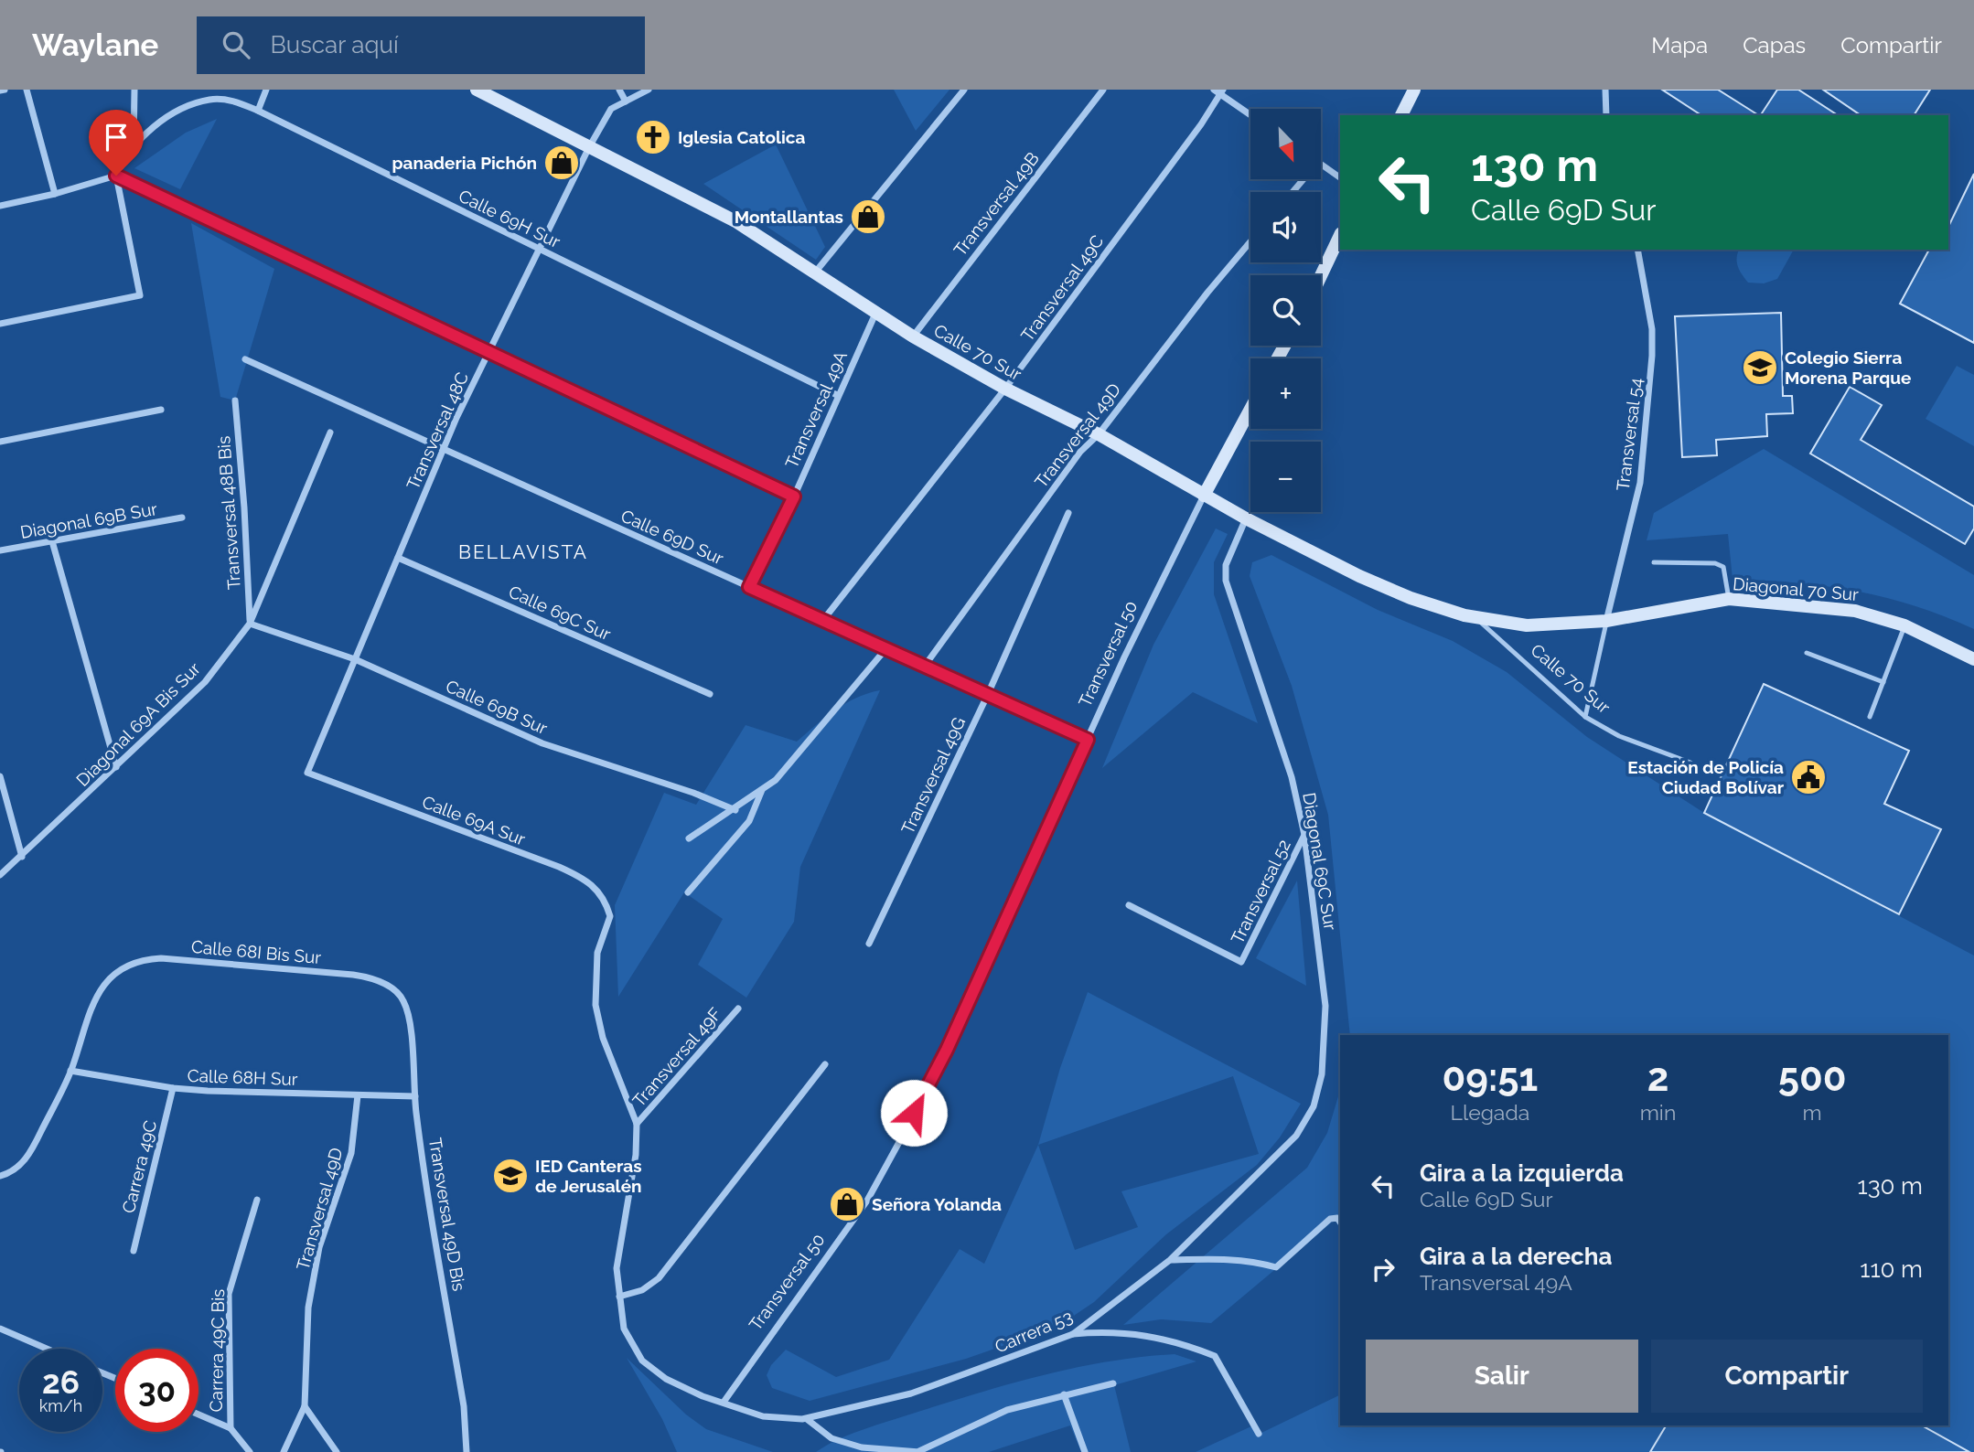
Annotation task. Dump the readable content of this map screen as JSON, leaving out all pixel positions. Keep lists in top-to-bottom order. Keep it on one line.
{"streets":{"street":["Transversal 49B","Calle 69H Sur","Transversal 49C","Calle 70 Sur","Transversal 49A","Transversal 48C","Transversal 54","Transversal 49D","Transversal 48B Bis","Diagonal 69B Sur","Calle 69D Sur","Diagonal 70 Sur","Calle 69C Sur","Transversal 50","Calle 69B Sur","Diagonal 69A Bis Sur","Transversal 49G","Calle 69A Sur","Diagonal 69C Sur","Transversal 52","Calle 68I Bis Sur","Transversal 49F","Calle 68H Sur","Carrera 49C","Transversal 49D Bis","Carrera 53","Carrera 49C Bis"]},"crossings":[["Transversal 49B","Calle 70 Sur"],["Calle 69H Sur","Transversal 49A"],["Calle 69H Sur","Transversal 48C"],["Transversal 49C","Calle 70 Sur"],["Transversal 49C","Calle 69D Sur"],["Calle 70 Sur","Transversal 49A"],["Calle 70 Sur","Transversal 48C"],["Calle 70 Sur","Transversal 54"],["Calle 70 Sur","Transversal 49D"],["Calle 70 Sur","Diagonal 70 Sur"],["Calle 70 Sur","Transversal 50"],["Calle 70 Sur","Diagonal 69C Sur"],["Transversal 49A","Calle 69D Sur"],["Transversal 48C","Calle 69D Sur"],["Transversal 48C","Calle 69C Sur"],["Transversal 48C","Calle 69B Sur"],["Transversal 48C","Calle 69A Sur"],["Transversal 54","Diagonal 70 Sur"],["Transversal 49D","Calle 69D Sur"],["Transversal 49D","Calle 68H Sur"],["Transversal 48B Bis","Calle 69B Sur"],["Transversal 48B Bis","Diagonal 69A Bis Sur"],["Calle 69D Sur","Transversal 50"],["Calle 69D Sur","Transversal 49G"],["Transversal 50","Carrera 53"],["Calle 69B Sur","Diagonal 69A Bis Sur"],["Calle 69A Sur","Transversal 49F"],["Diagonal 69C Sur","Transversal 52"],["Diagonal 69C Sur","Carrera 53"],["Calle 68I Bis Sur","Calle 68H Sur"],["Calle 68I Bis Sur","Transversal 49D Bis"],["Calle 68H Sur","Carrera 49C"],["Calle 68H Sur","Transversal 49D Bis"]],"districts":["BELLAVISTA"],"places":{"church":["Iglesia Catolica"],"shop":["panaderia Pichón","Montallantas","Señora Yolanda"],"school or university":["Colegio Sierra Morena Parque","IED Canteras de Jerusalén"],"public building":["Estación de Policía Ciudad Bolívar"]},"north":"bottom right","page":{"header":"Waylane","search":"Buscar aquí","nav":["Mapa","Capas","Compartir"],"map_buttons":["+","−"],"turn":["130 m","Calle 69D Sur"],"eta":["09:51","Llegada","2","min","500","m"],"list":[{"name":"Gira a la izquierda","note":"Calle 69D Sur","value":"130 m"},{"name":"Gira a la derecha","note":"Transversal 49A","value":"110 m"}],"buttons":["Salir","Compartir"],"speed":"26 km/h","limit":"30"}}
